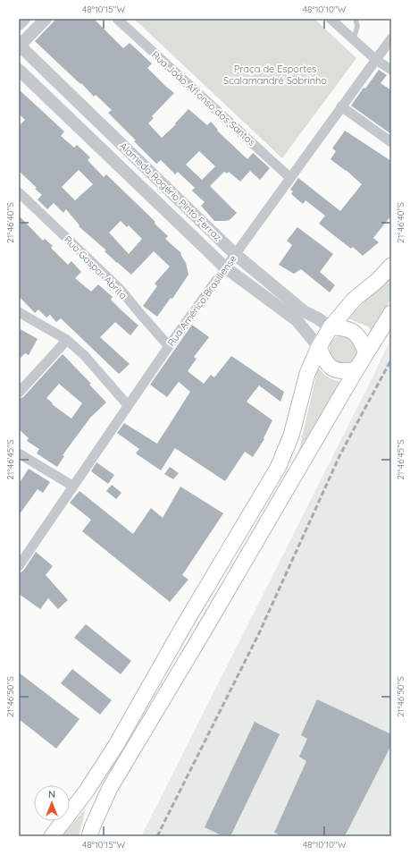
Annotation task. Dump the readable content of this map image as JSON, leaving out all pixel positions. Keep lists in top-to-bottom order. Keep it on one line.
{"streets":{"street":["Rua João Affonso dos Santos","Alameda Rogério Pinto Ferraz","Rua Gaspar Abrita","Rua Américo Brasiliense"]},"crossings":[["Rua João Affonso dos Santos","Rua Américo Brasiliense"],["Alameda Rogério Pinto Ferraz","Rua Américo Brasiliense"],["Rua Gaspar Abrita","Rua Américo Brasiliense"]],"parks":["Praça de Esportes Scalamandré Sobrinho"],"north":"top","coordinates":["48°10'15\"W","48°10'10\"W","21°46'40\"S","21°46'45\"S","21°46'50\"S"]}
